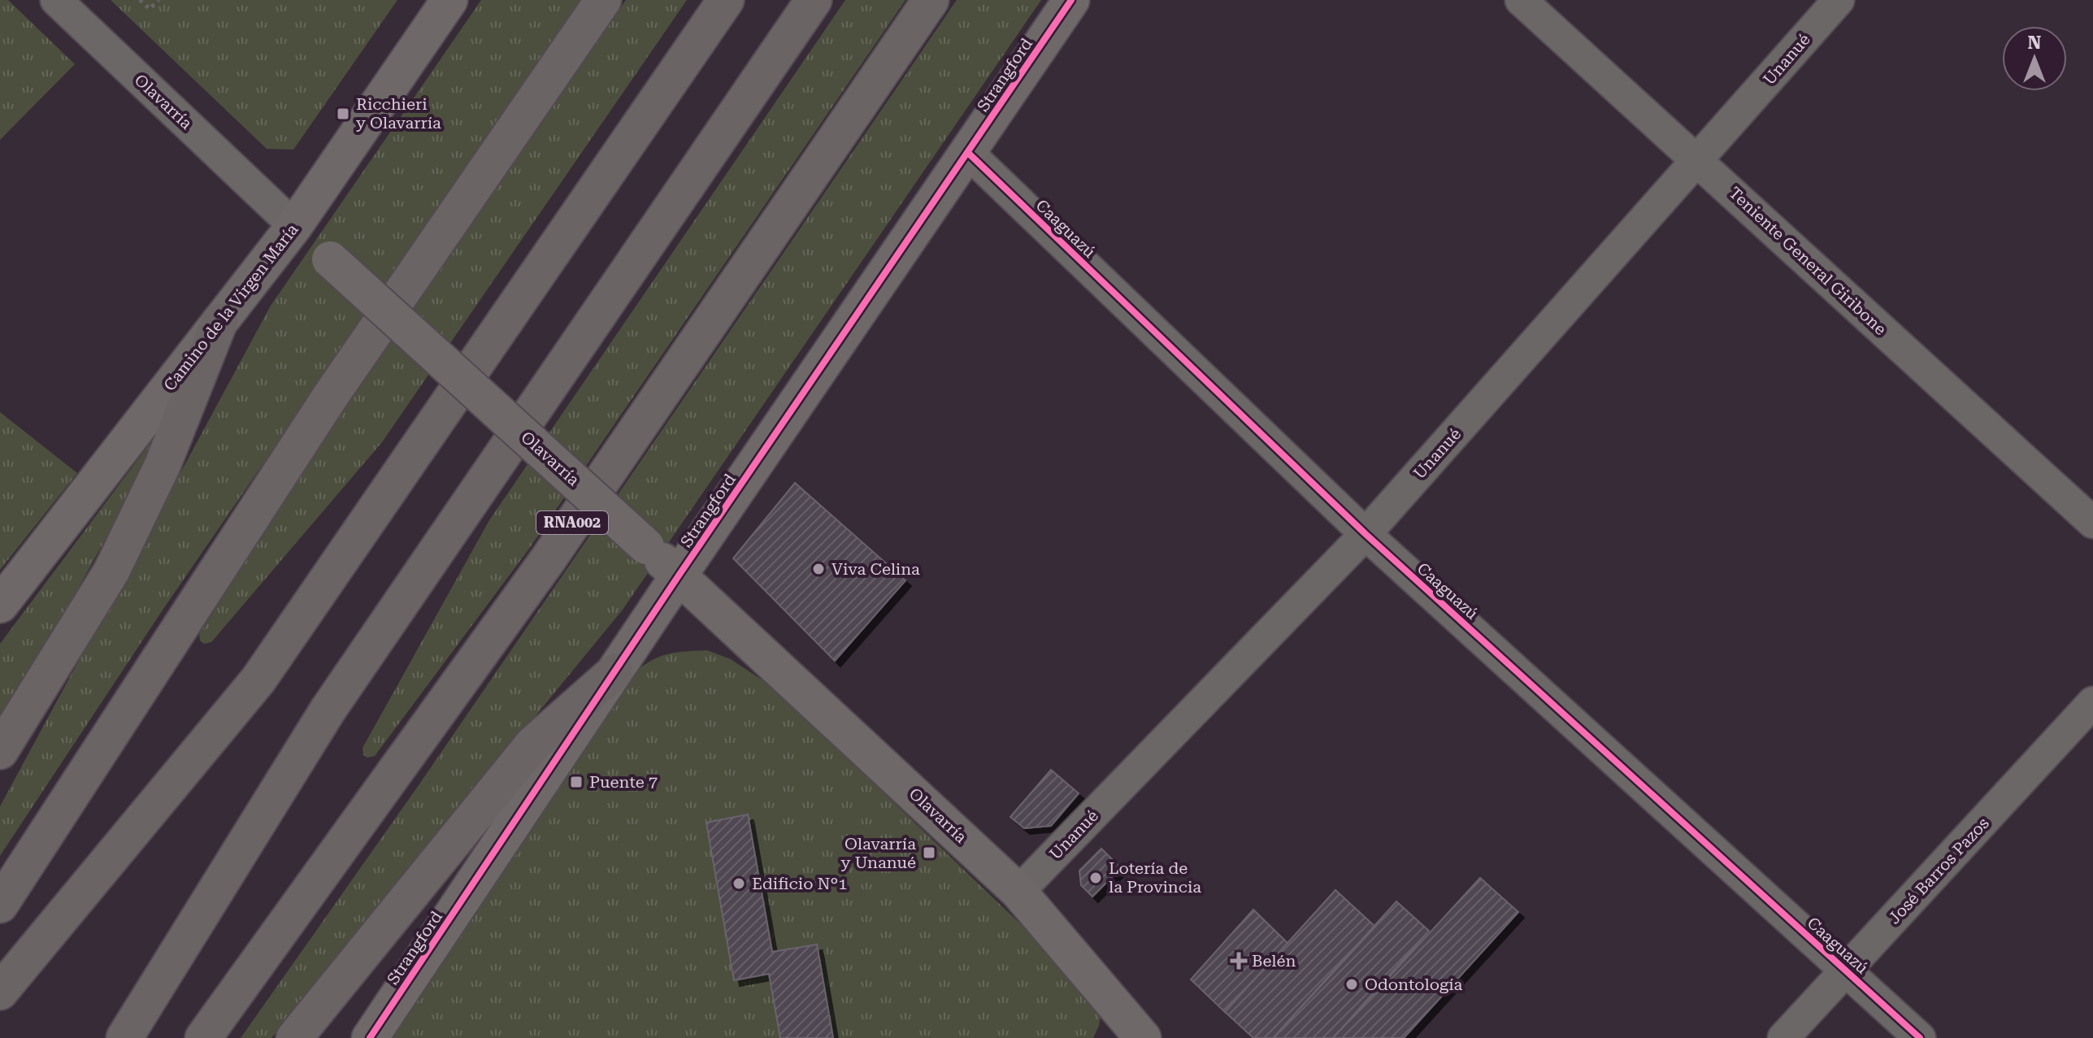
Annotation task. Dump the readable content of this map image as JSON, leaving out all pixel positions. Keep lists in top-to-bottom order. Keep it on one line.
{"streets":{"highway":["RNA002"],"street":["Unanué","Strangford","Olavarría","Caaguazú","Teniente General Giribone","Camino de la Virgen María","José Barros Pazos"]},"crossings":[["Unanué","Olavarría"],["Unanué","Caaguazú"],["Unanué","Teniente General Giribone"],["Strangford","Olavarría"],["Strangford","Caaguazú"],["Olavarría","Camino de la Virgen María"],["Caaguazú","José Barros Pazos"]],"places":{"transit":["Ricchieri y Olavarría","Puente 7","Olavarría y Unanué"],"other":["Viva Celina","Lotería de la Provincia","Edificio N°1","Odontología"],"health":["Belén"]},"north":"top"}
